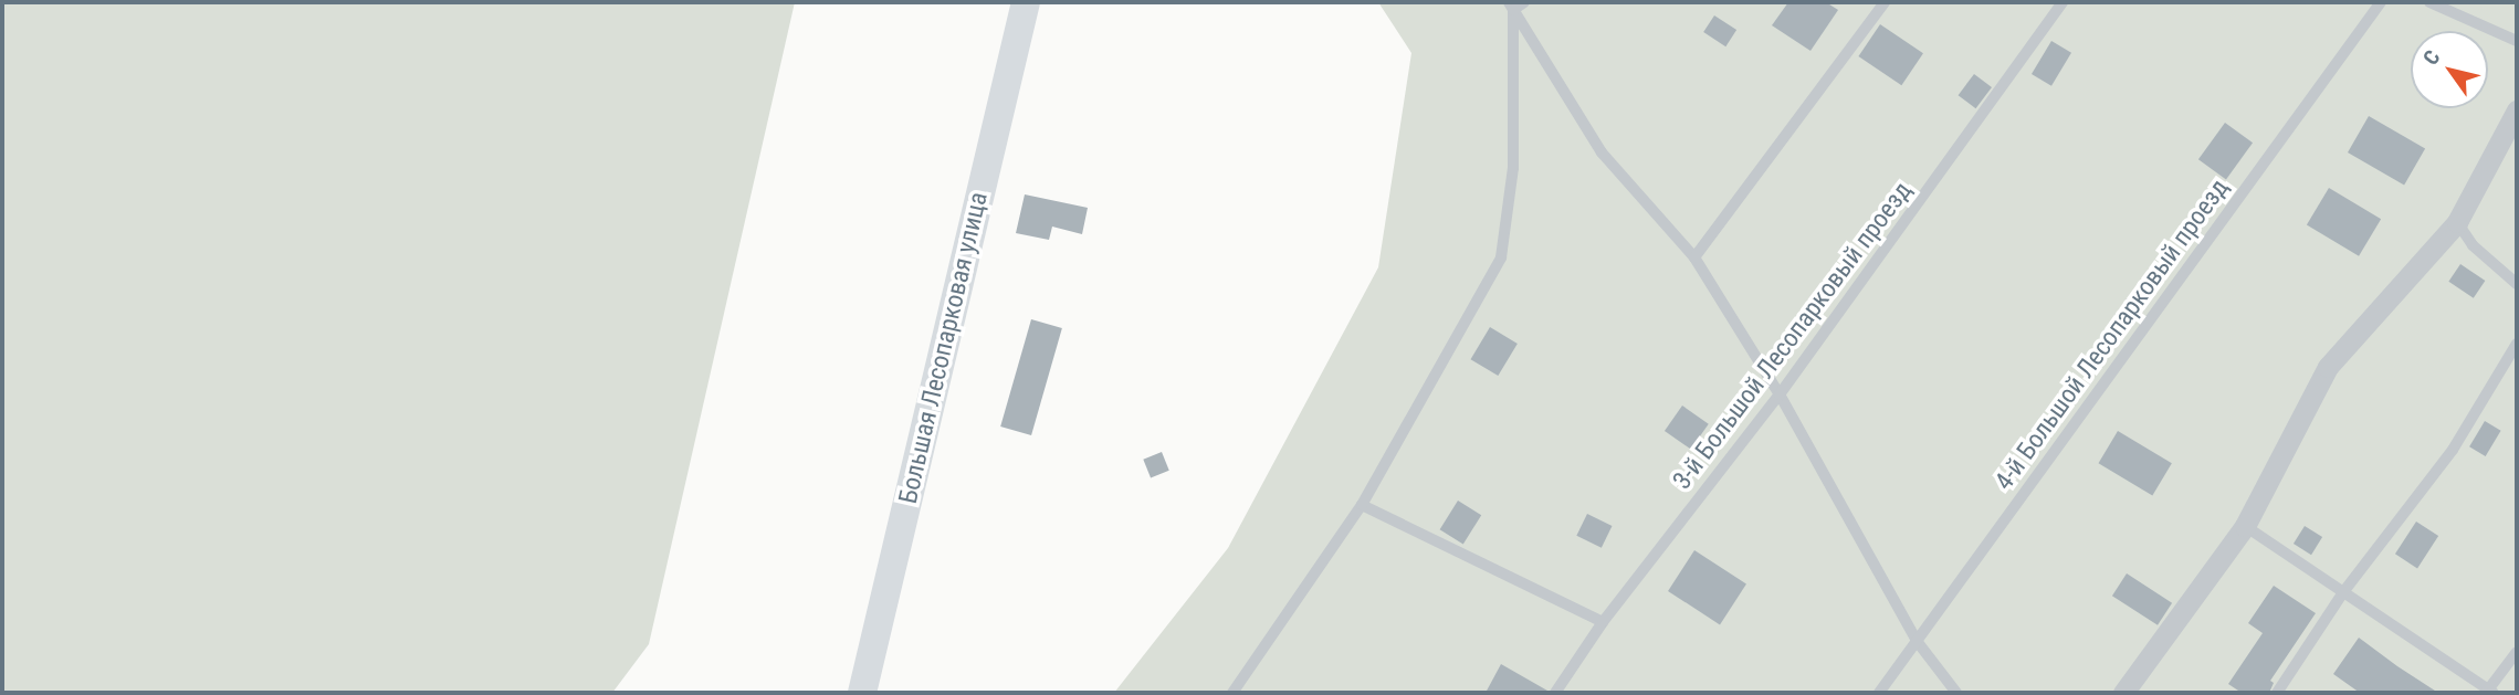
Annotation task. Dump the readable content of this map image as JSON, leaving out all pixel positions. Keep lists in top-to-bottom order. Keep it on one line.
{"streets":{"main road":["Большая Лесопарковая улица"],"lane":["4-й Большой Лесопарковый проезд","3-й Большой Лесопарковый проезд"]},"north":"top left"}
